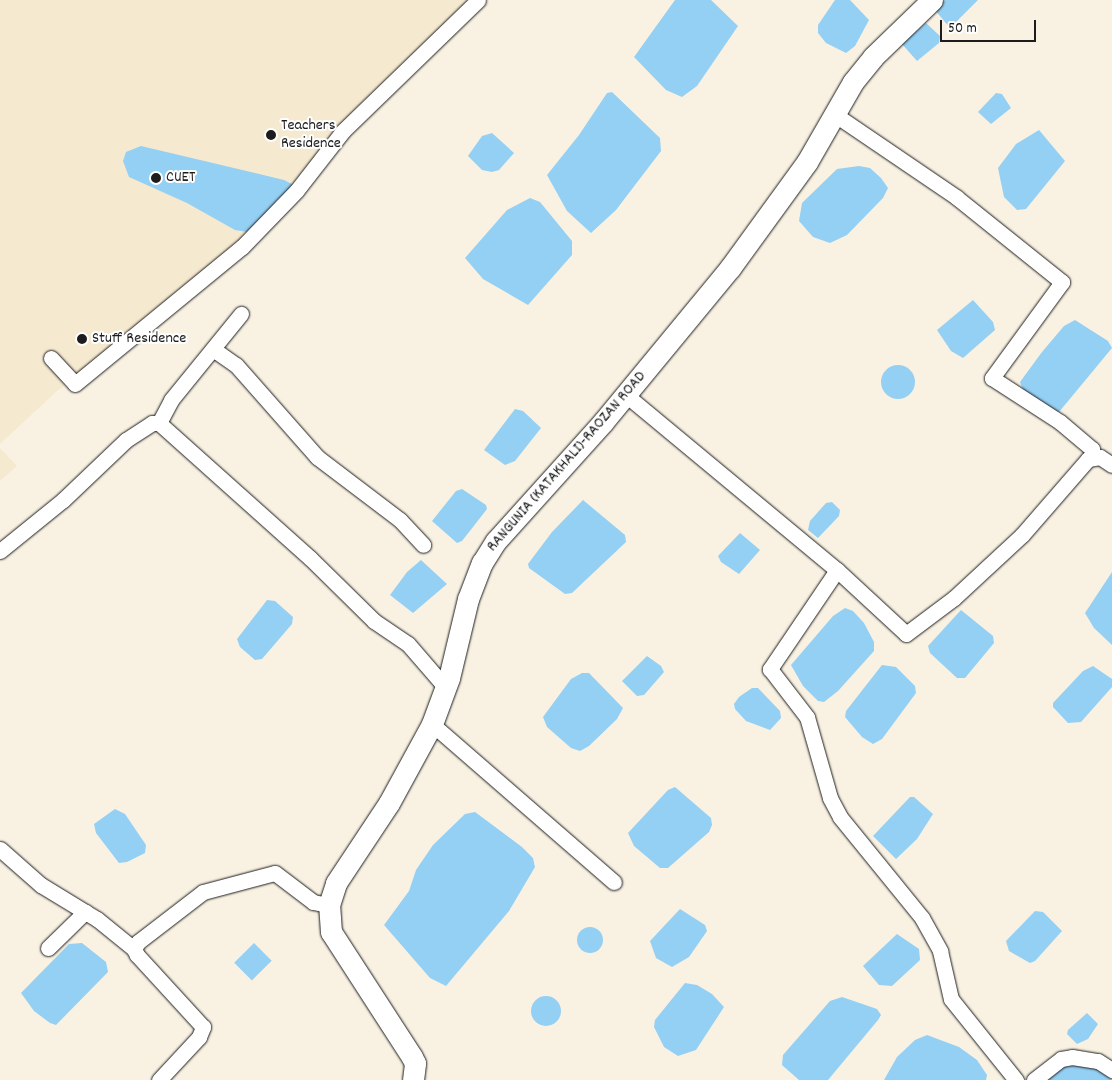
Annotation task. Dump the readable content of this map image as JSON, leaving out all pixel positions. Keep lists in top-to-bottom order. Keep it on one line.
{"streets":{"main road":["RANGUNIA (KATAKHALI)-RAOZAN ROAD"]},"places":["Teachers Residence","CUET","Stuff Residence"],"scale_bar":"50 m"}
